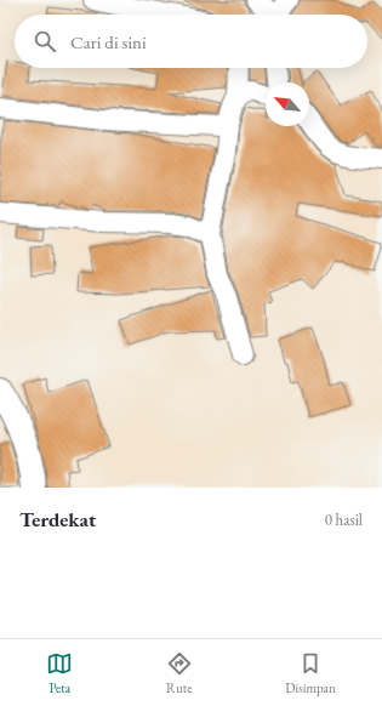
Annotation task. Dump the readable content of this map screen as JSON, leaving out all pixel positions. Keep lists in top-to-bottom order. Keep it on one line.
{"north":"top left","page":{"search":"Cari di sini","heading":["Terdekat","0 hasil"],"nav":["Peta","Rute","Disimpan"]}}
